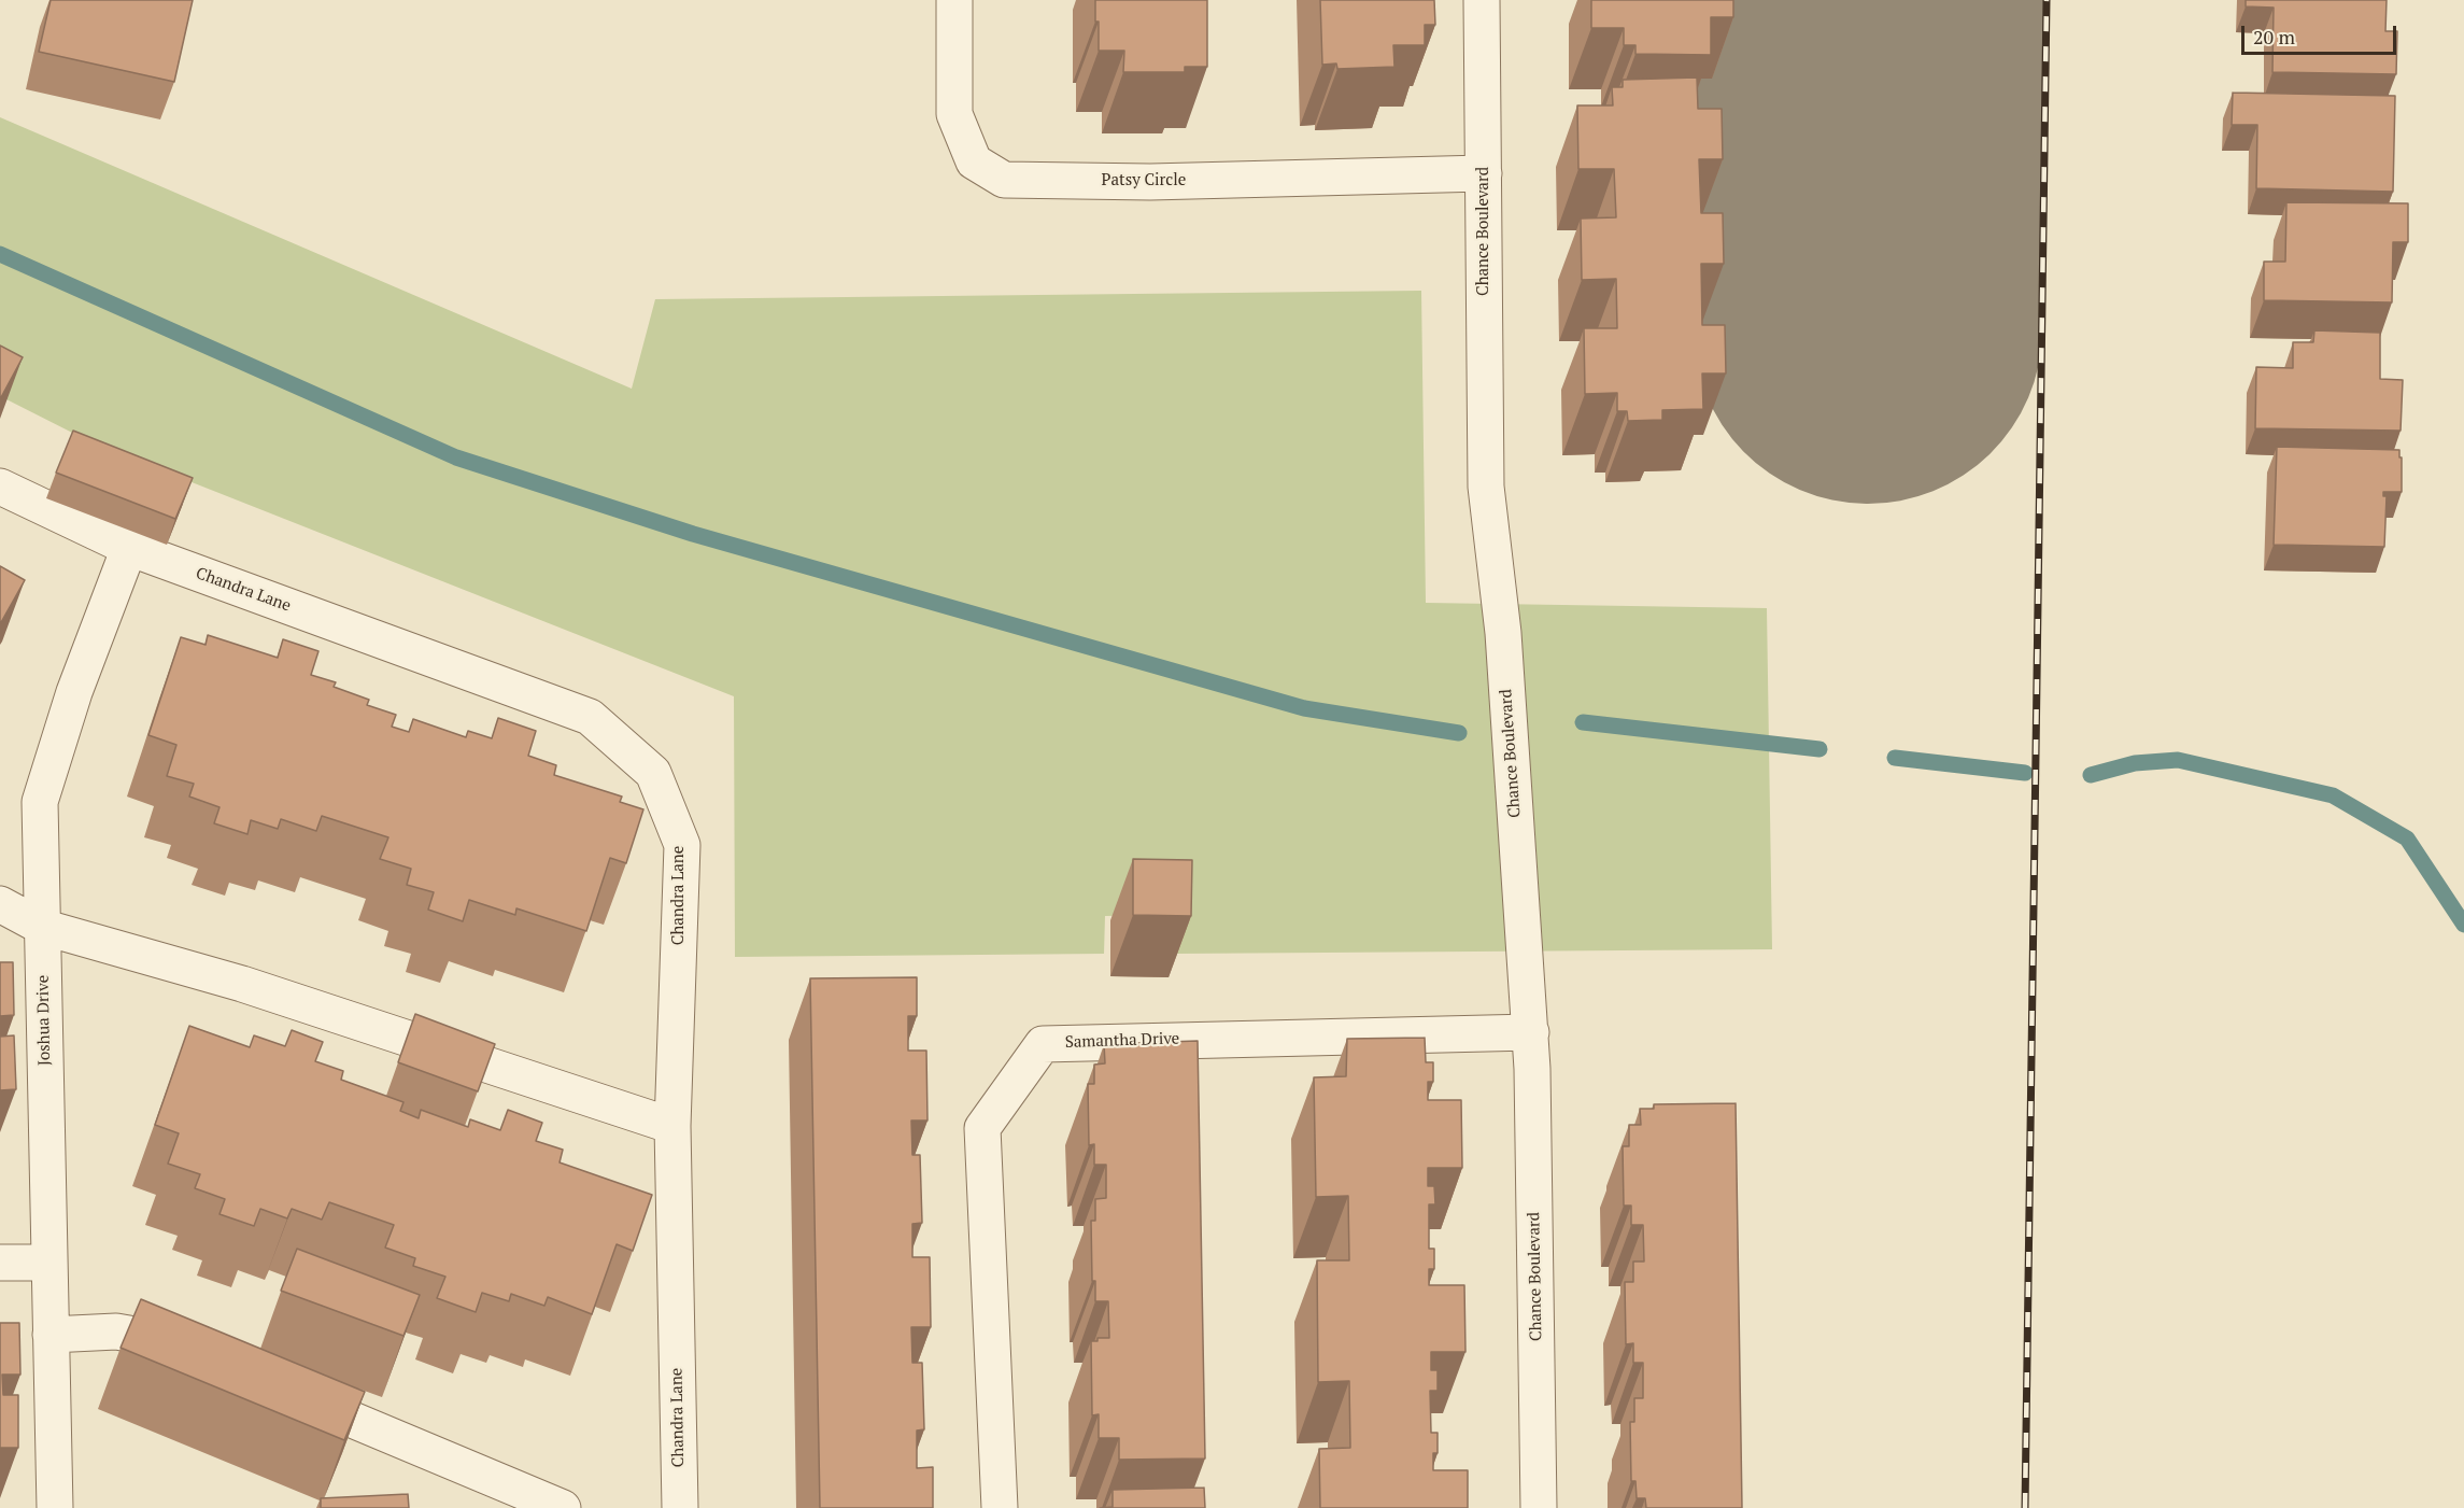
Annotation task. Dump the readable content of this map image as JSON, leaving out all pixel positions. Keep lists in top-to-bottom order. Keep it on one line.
{"streets":{"street":["Patsy Circle","Chance Boulevard","Chandra Lane","Joshua Drive","Samantha Drive"]},"crossings":[["Patsy Circle","Chance Boulevard"],["Chance Boulevard","Samantha Drive"],["Chandra Lane","Joshua Drive"]],"scale_bar":"20 m"}
